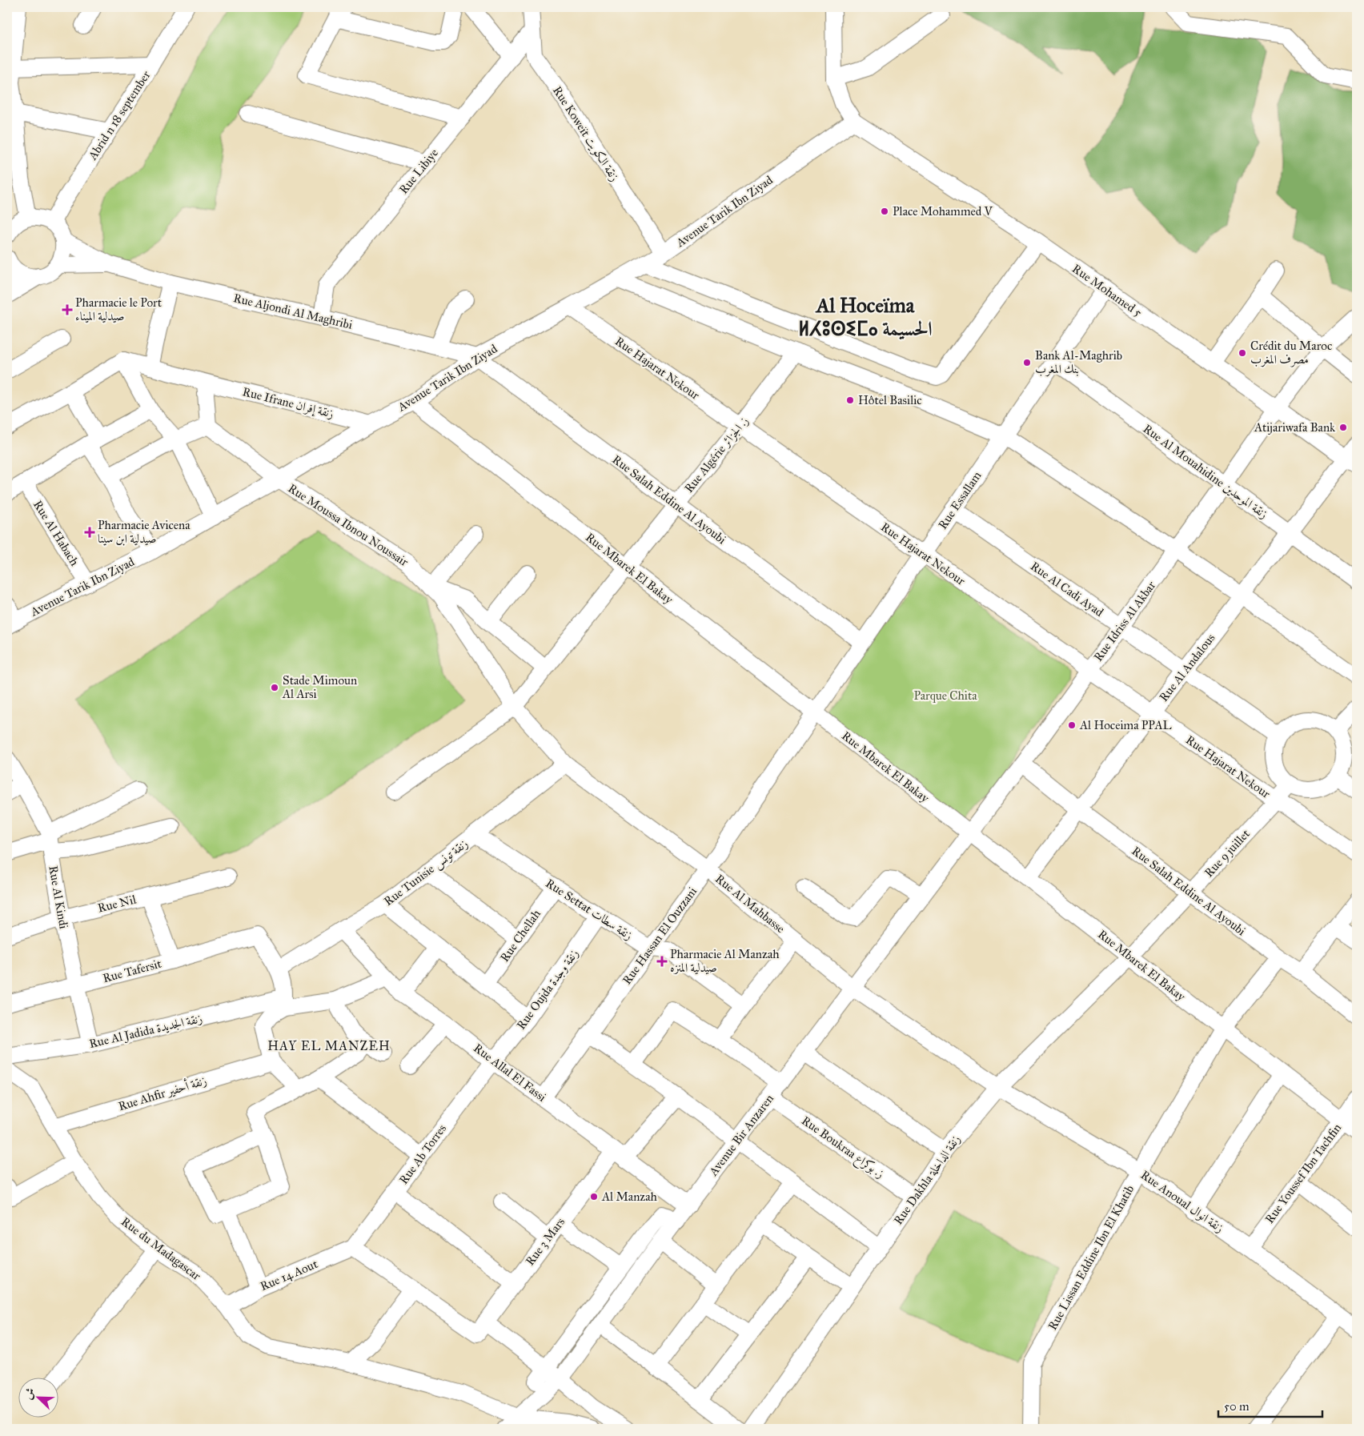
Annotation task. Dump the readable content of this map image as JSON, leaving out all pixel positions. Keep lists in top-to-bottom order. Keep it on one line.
{"streets":{"street":["Abrid n 18 september","Rue Koweït زنقة الكويت","Rue Libiye","Avenue Tarik Ibn Ziyad","Rue Mohamed 5","Rue Aljondi Al Maghribi","Rue Hajarat Nekour","Rue Ifrane زنقة إفران","Rue Algérie ز. الجزائر","Rue Al Mouahidine زنقة الموحدين","Rue Salah Eddine Al Ayoubi","Rue Essallam","Rue Moussa Ibnou Noussair","Rue Al Habach","Rue Mbarek El Bakay","Rue Al Cadi Ayad","Rue Idriss Al Akbar","Rue Al Andalous","Rue 9 juillet","Rue Tunisie زنقة تونس","Rue Al Kindi","Rue Nil","Rue Al Mahbasse","Rue Settat زنقة سطات","Rue Chellah","Rue Hassan El Ouzzani","Rue Tafersit","Rue Oujda زنقة وجدة","Rue Al Jadida زنقة الجديدة","Rue Allal El Fassi","Rue Ahfir زنقة أحفير","Avenue Bir Anzaren","Rue Boukraa ز. بوكراع","Rue Ab Torres","Rue Youssef Ibn Tachfin","Rue Dakhla زنقة الداخلة","Rue Anoual زنقة انوال","Rue 3 Mars","Rue du Madagascar","Rue Lissan Eddine Ibn El Khatib","Rue 14 Aout"]},"crossings":[["Rue Koweït زنقة الكويت","Rue Libiye"],["Rue Koweït زنقة الكويت","Avenue Tarik Ibn Ziyad"],["Rue Libiye","Rue Aljondi Al Maghribi"],["Avenue Tarik Ibn Ziyad","Rue Mohamed 5"],["Avenue Tarik Ibn Ziyad","Rue Aljondi Al Maghribi"],["Avenue Tarik Ibn Ziyad","Rue Hajarat Nekour"],["Avenue Tarik Ibn Ziyad","Rue Ifrane زنقة إفران"],["Avenue Tarik Ibn Ziyad","Rue Salah Eddine Al Ayoubi"],["Avenue Tarik Ibn Ziyad","Rue Moussa Ibnou Noussair"],["Avenue Tarik Ibn Ziyad","Rue Al Habach"],["Avenue Tarik Ibn Ziyad","Rue Mbarek El Bakay"],["Rue Mohamed 5","Rue Essallam"],["Rue Mohamed 5","Rue Idriss Al Akbar"],["Rue Mohamed 5","Rue Al Andalous"],["Rue Aljondi Al Maghribi","Rue Salah Eddine Al Ayoubi"],["Rue Hajarat Nekour","Rue Algérie ز. الجزائر"],["Rue Hajarat Nekour","Rue Essallam"],["Rue Hajarat Nekour","Rue Idriss Al Akbar"],["Rue Hajarat Nekour","Rue Al Andalous"],["Rue Hajarat Nekour","Rue 9 juillet"],["Rue Algérie ز. الجزائر","Rue Salah Eddine Al Ayoubi"],["Rue Algérie ز. الجزائر","Rue Moussa Ibnou Noussair"],["Rue Algérie ز. الجزائر","Rue Mbarek El Bakay"],["Rue Algérie ز. الجزائر","Rue Al Mahbasse"],["Rue Al Mouahidine زنقة الموحدين","Rue Essallam"],["Rue Al Mouahidine زنقة الموحدين","Rue Idriss Al Akbar"],["Rue Al Mouahidine زنقة الموحدين","Rue Al Andalous"],["Rue Salah Eddine Al Ayoubi","Rue Essallam"],["Rue Salah Eddine Al Ayoubi","Rue Idriss Al Akbar"],["Rue Salah Eddine Al Ayoubi","Rue Al Andalous"],["Rue Salah Eddine Al Ayoubi","Rue 9 juillet"],["Rue Salah Eddine Al Ayoubi","Rue Lissan Eddine Ibn El Khatib"],["Rue Essallam","Rue Mbarek El Bakay"],["Rue Essallam","Rue Al Cadi Ayad"],["Rue Essallam","Rue Hassan El Ouzzani"],["Rue Moussa Ibnou Noussair","Rue Al Mahbasse"],["Rue Mbarek El Bakay","Rue Idriss Al Akbar"],["Rue Mbarek El Bakay","Rue Al Andalous"],["Rue Mbarek El Bakay","Rue 9 juillet"],["Rue Mbarek El Bakay","Rue Hassan El Ouzzani"],["Rue Mbarek El Bakay","Avenue Bir Anzaren"],["Rue Mbarek El Bakay","Rue Youssef Ibn Tachfin"],["Rue Mbarek El Bakay","Rue Dakhla زنقة الداخلة"],["Rue Mbarek El Bakay","Rue Lissan Eddine Ibn El Khatib"],["Rue Al Cadi Ayad","Rue Idriss Al Akbar"],["Rue Al Cadi Ayad","Rue Al Andalous"],["Rue Al Cadi Ayad","Rue 9 juillet"],["Rue Idriss Al Akbar","Avenue Bir Anzaren"],["Rue 9 juillet","Rue Dakhla زنقة الداخلة"],["Rue Tunisie زنقة تونس","Rue Al Mahbasse"],["Rue Tunisie زنقة تونس","Rue Settat زنقة سطات"],["Rue Tunisie زنقة تونس","Rue Tafersit"],["Rue Tunisie زنقة تونس","Rue Allal El Fassi"],["Rue Al Kindi","Rue Nil"],["Rue Al Kindi","Rue Tafersit"],["Rue Al Kindi","Rue Al Jadida زنقة الجديدة"],["Rue Al Mahbasse","Rue Hassan El Ouzzani"],["Rue Al Mahbasse","Avenue Bir Anzaren"],["Rue Al Mahbasse","Rue Dakhla زنقة الداخلة"],["Rue Al Mahbasse","Rue Anoual زنقة انوال"],["Rue Settat زنقة سطات","Rue Chellah"],["Rue Settat زنقة سطات","Rue Hassan El Ouzzani"],["Rue Settat زنقة سطات","Rue Oujda زنقة وجدة"],["Rue Hassan El Ouzzani","Rue Allal El Fassi"],["Rue Oujda زنقة وجدة","Rue Allal El Fassi"],["Rue Oujda زنقة وجدة","Rue Ab Torres"],["Rue Al Jadida زنقة الجديدة","Rue Ahfir زنقة أحفير"],["Rue Allal El Fassi","Avenue Bir Anzaren"],["Rue Allal El Fassi","Rue Ab Torres"],["Rue Allal El Fassi","Rue 3 Mars"],["Rue Ahfir زنقة أحفير","Rue du Madagascar"],["Avenue Bir Anzaren","Rue Boukraa ز. بوكراع"],["Avenue Bir Anzaren","Rue du Madagascar"],["Rue Boukraa ز. بوكراع","Rue Dakhla زنقة الداخلة"],["Rue Ab Torres","Rue 14 Aout"],["Rue Youssef Ibn Tachfin","Rue Anoual زنقة انوال"],["Rue Dakhla زنقة الداخلة","Rue Anoual زنقة انوال"],["Rue Anoual زنقة انوال","Rue Lissan Eddine Ibn El Khatib"],["Rue du Madagascar","Rue 14 Aout"]],"districts":["Al Hoceïma ⵍⵃⵓⵙⵉⵎⴰ الحسيمة","HAY EL MANZEH"],"parks":["Parque Chita"],"places":{"other":["Place Mohammed V","Crédit du Maroc مصرف المغرب","Bank Al-Maghrib بنك المغرب","Hôtel Basilic","Atijariwafa Bank","Stade Mimoun Al Arsi","Al Hoceima PPAL","Al Manzah"],"health":["Pharmacie le Port صيدلية الميناء","Pharmacie Avicena صيدلية ابن سينا","Pharmacie Al Manzah صيدلية المنزه"]},"scale_bar":"50 m","north":"top left"}
